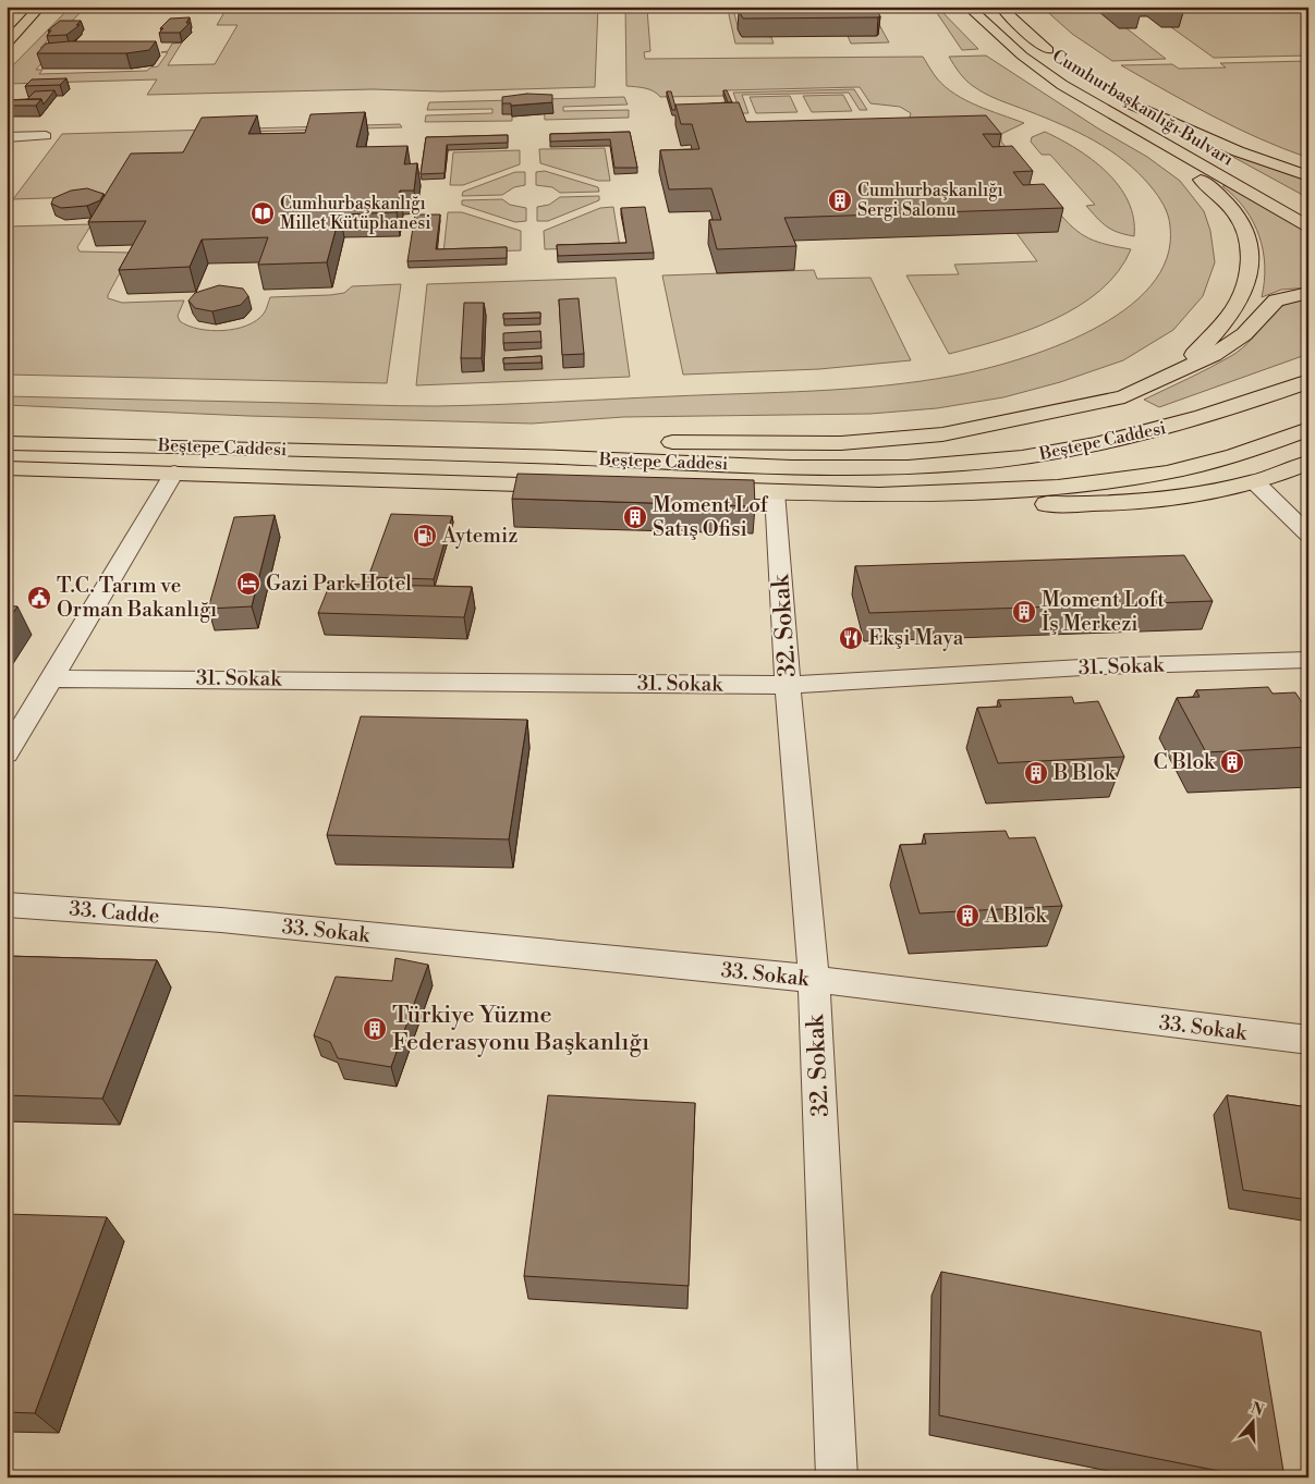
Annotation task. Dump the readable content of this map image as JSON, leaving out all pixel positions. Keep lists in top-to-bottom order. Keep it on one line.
{"streets":{"main road":["Cumhurbaşkanlığı Bulvarı","Beştepe Caddesi"],"street":["32. Sokak","31. Sokak","33. Cadde","33. Sokak"]},"crossings":[["Beştepe Caddesi","32. Sokak"],["32. Sokak","31. Sokak"],["32. Sokak","33. Sokak"],["33. Cadde","33. Sokak"]],"places":{"building":["Cumhurbaşkanlığı Sergi Salonu","Moment Lof Satış Ofisi","Moment Loft İş Merkezi","C Blok","B Blok","A Blok","Türkiye Yüzme Federasyonu Başkanlığı"],"library":["Cumhurbaşkanlığı Millet Kütüphanesi"],"fuel station":["Aytemiz"],"hotel":["Gazi Park Hotel"],"public building":["T.C. Tarım ve Orman Bakanlığı"],"restaurant":["Ekşi Maya"]},"north":"top"}
